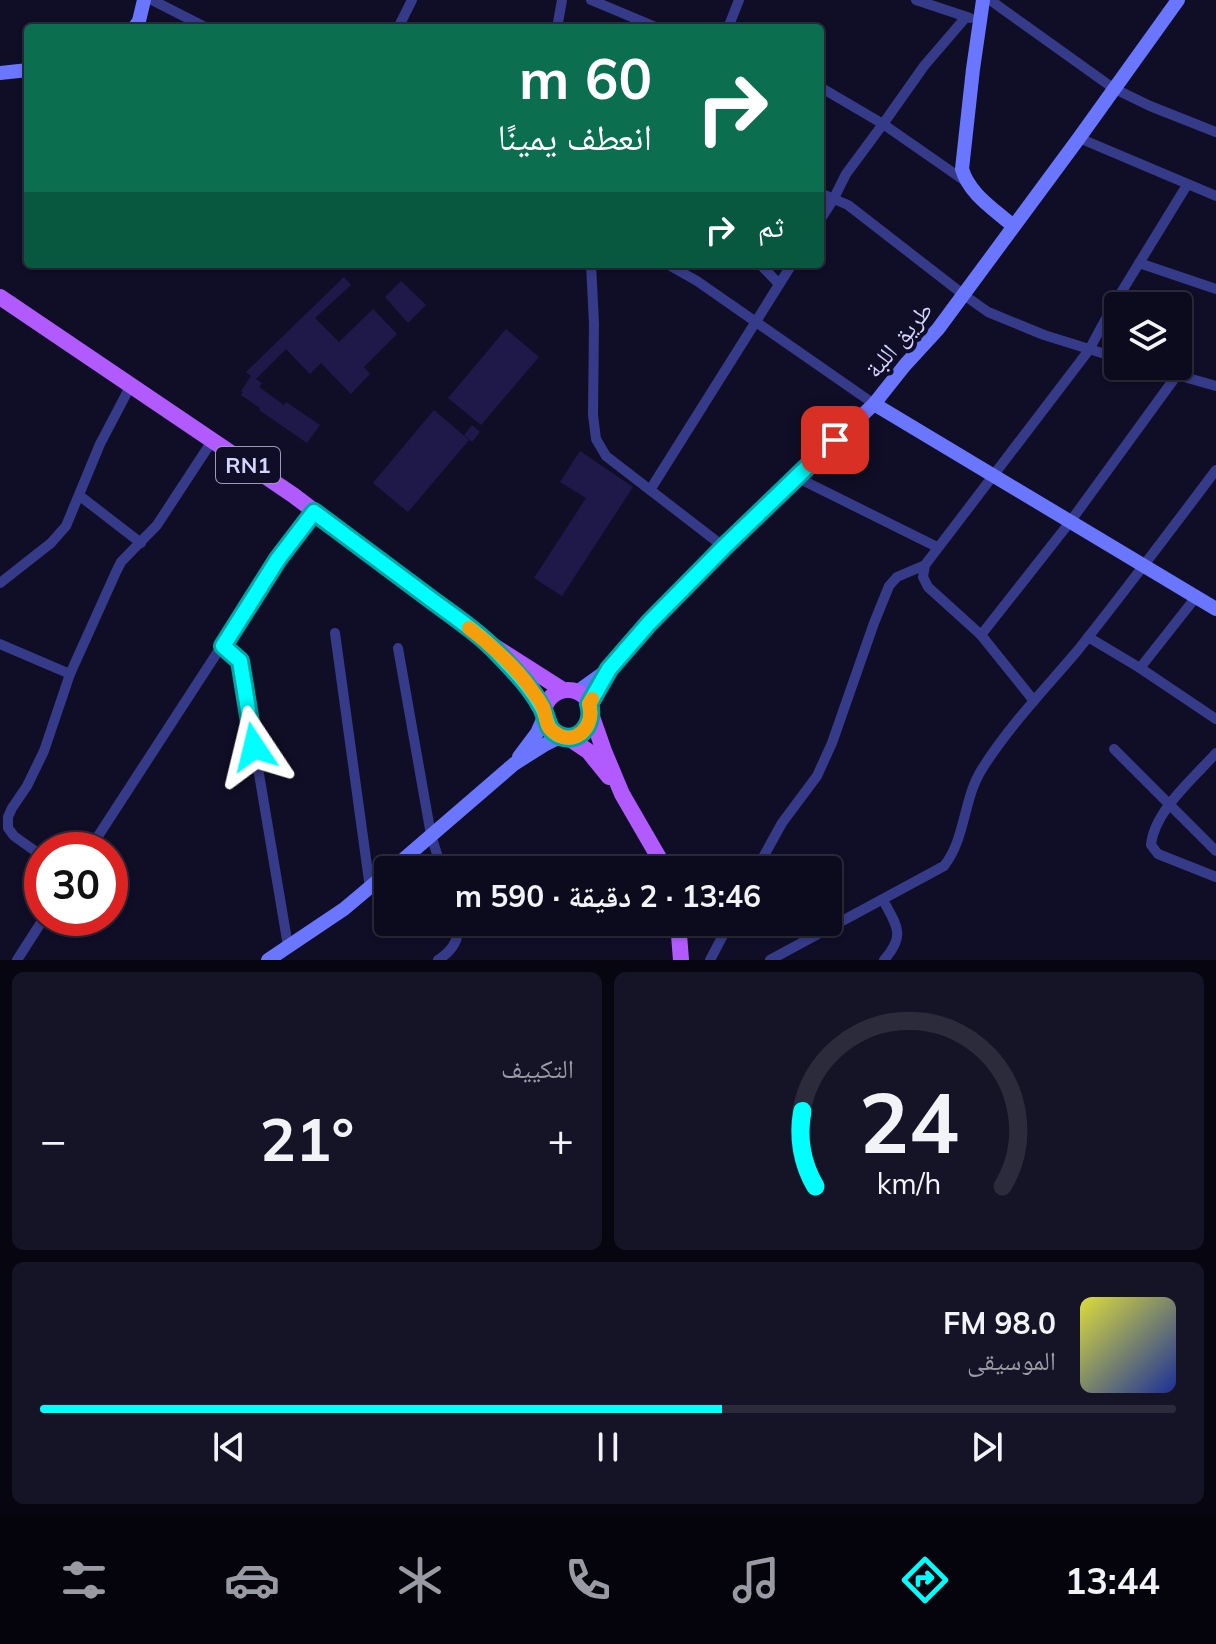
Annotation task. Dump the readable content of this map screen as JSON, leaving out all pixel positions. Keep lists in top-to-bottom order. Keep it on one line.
{"streets":{"main road":["طريق اللبة","RN1"]},"crossings":[["طريق اللبة","RN1"]],"page":{"turn":["60 m","انعطف يمينًا"],"then":"ثم","limit":"30","trip":"13:46 · 2 دقيقة · 590 m","tile":"التكييف","heat":["−","21°","+"],"song":["98.0 FM","الموسيقى"],"tabs":"13:44","gauge":["24","km/h"]}}
